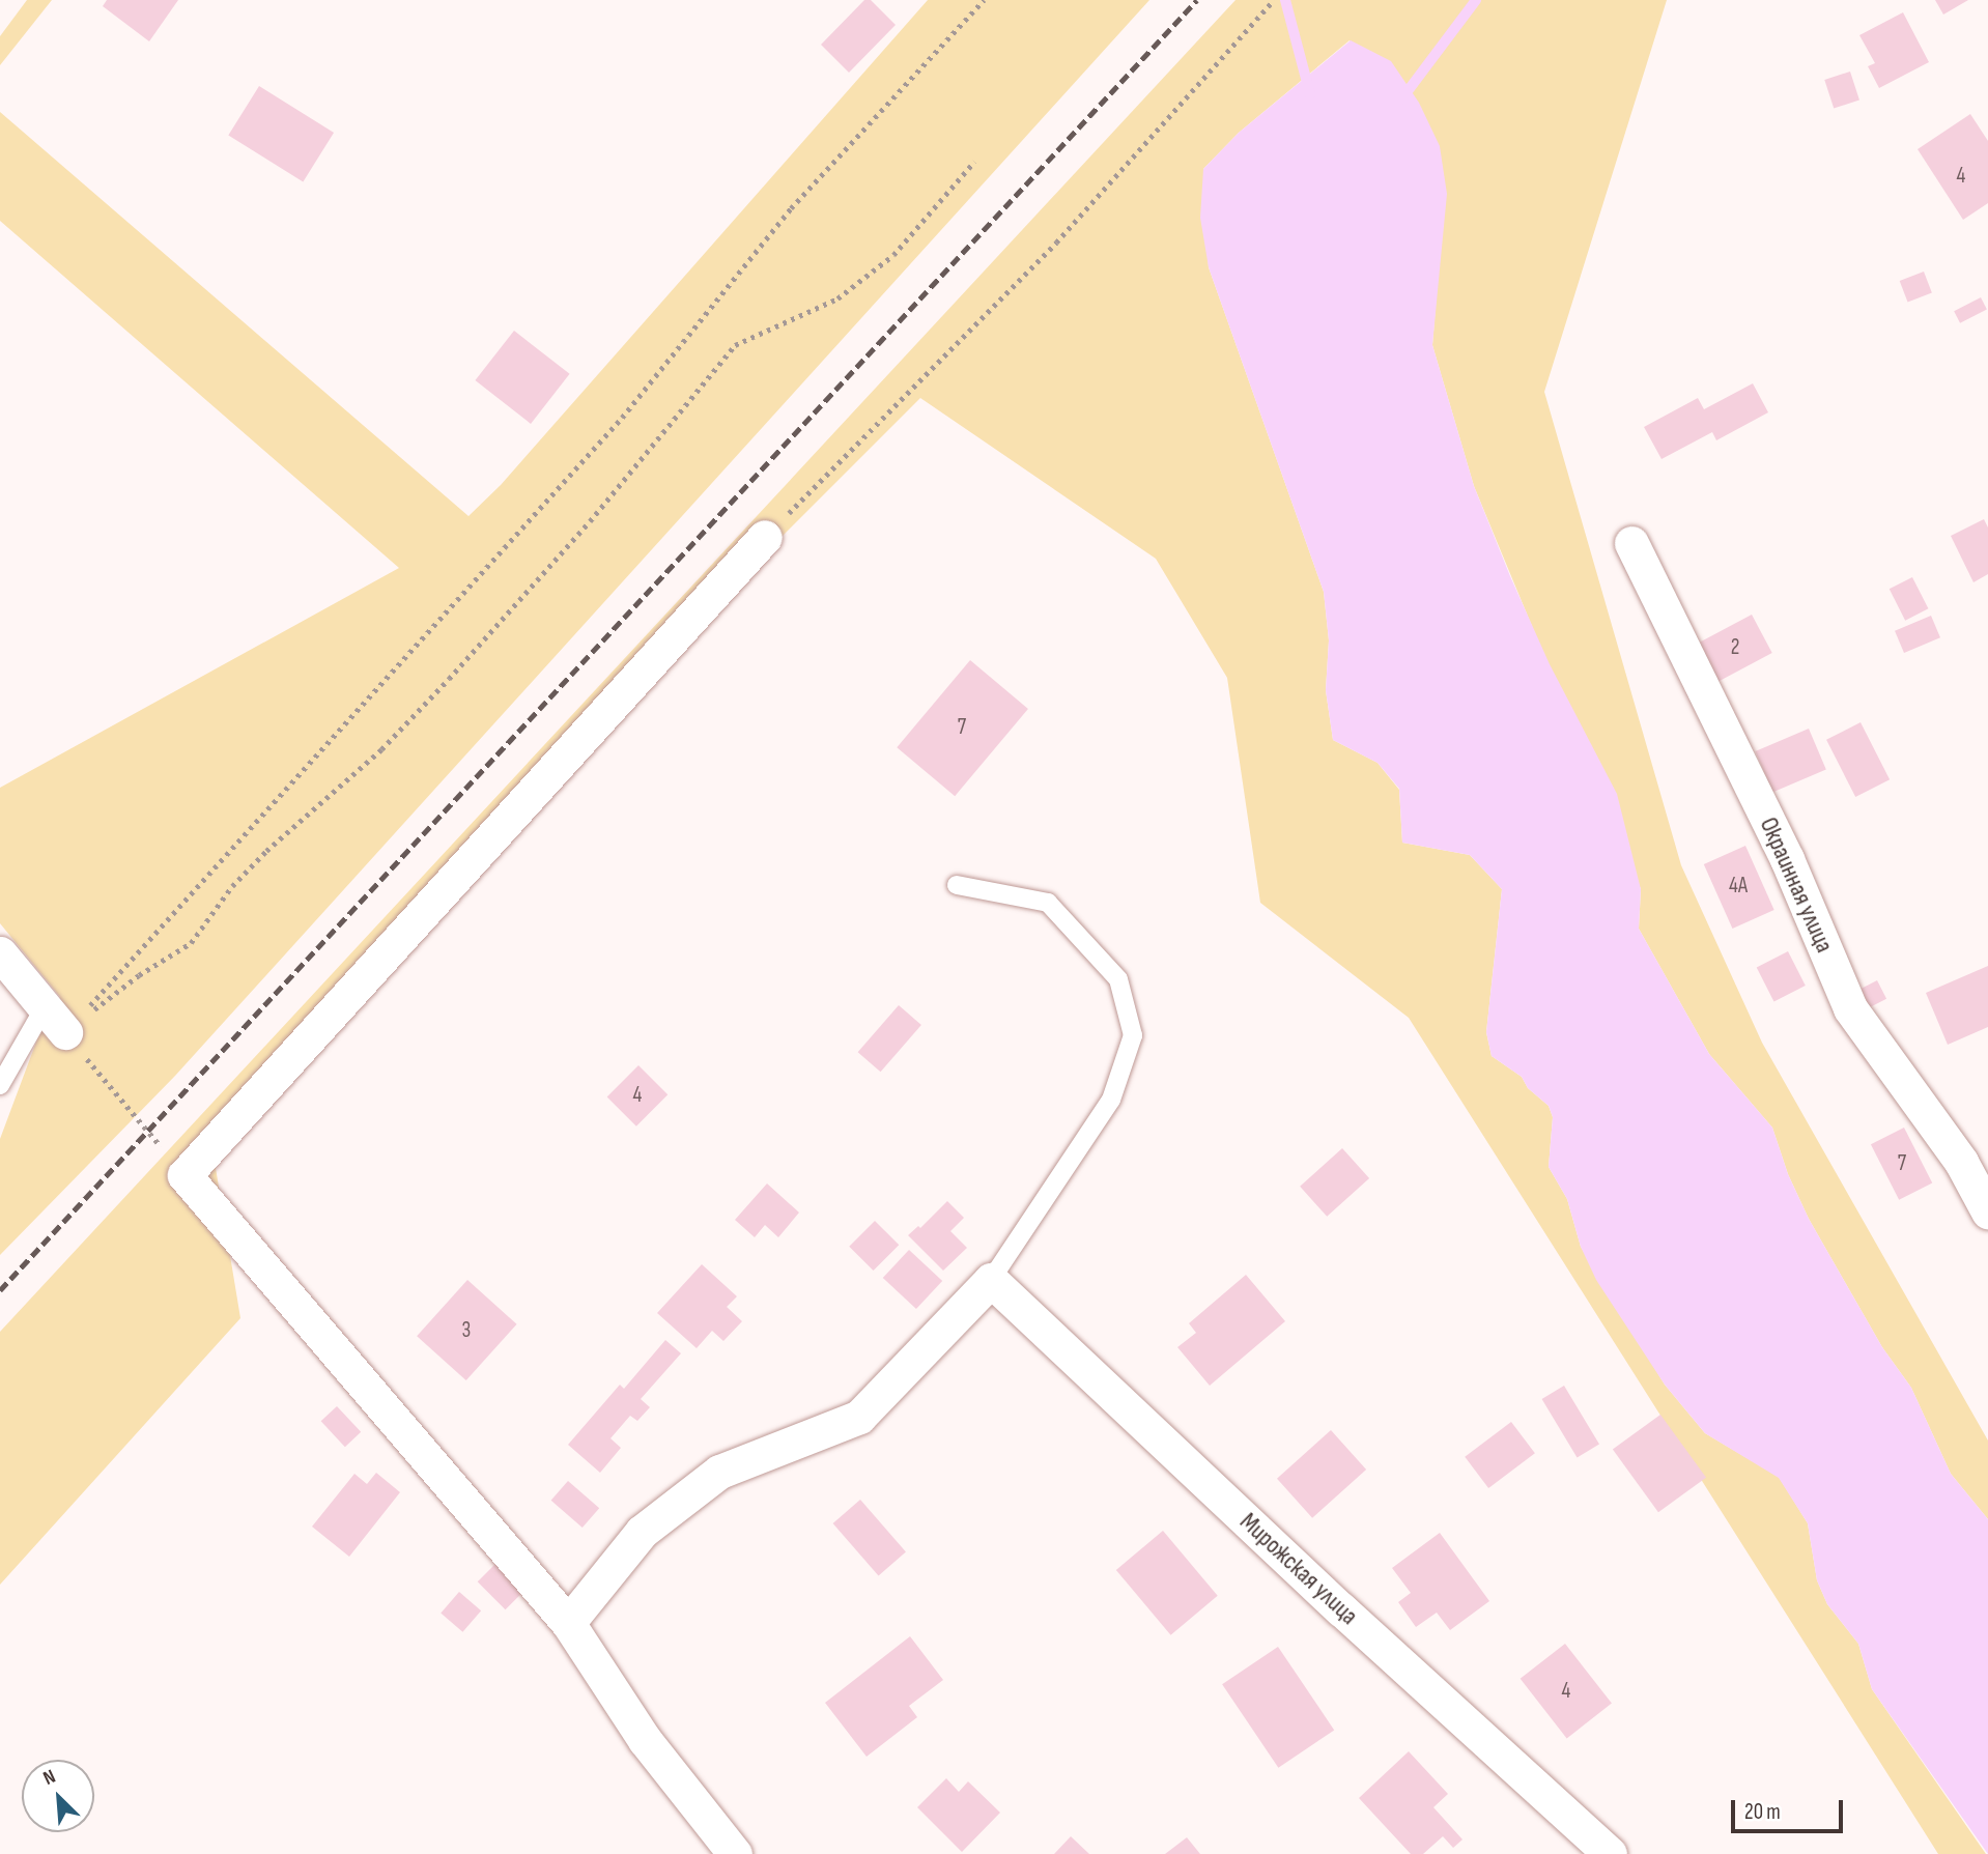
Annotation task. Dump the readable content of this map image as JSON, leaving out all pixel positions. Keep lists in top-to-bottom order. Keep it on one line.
{"streets":{"street":["Окраинная улица","Мирожская улица"]},"house_numbers":["4","2","7","4А","4","7","3","4"],"scale_bar":"20 m","north":"top left"}
